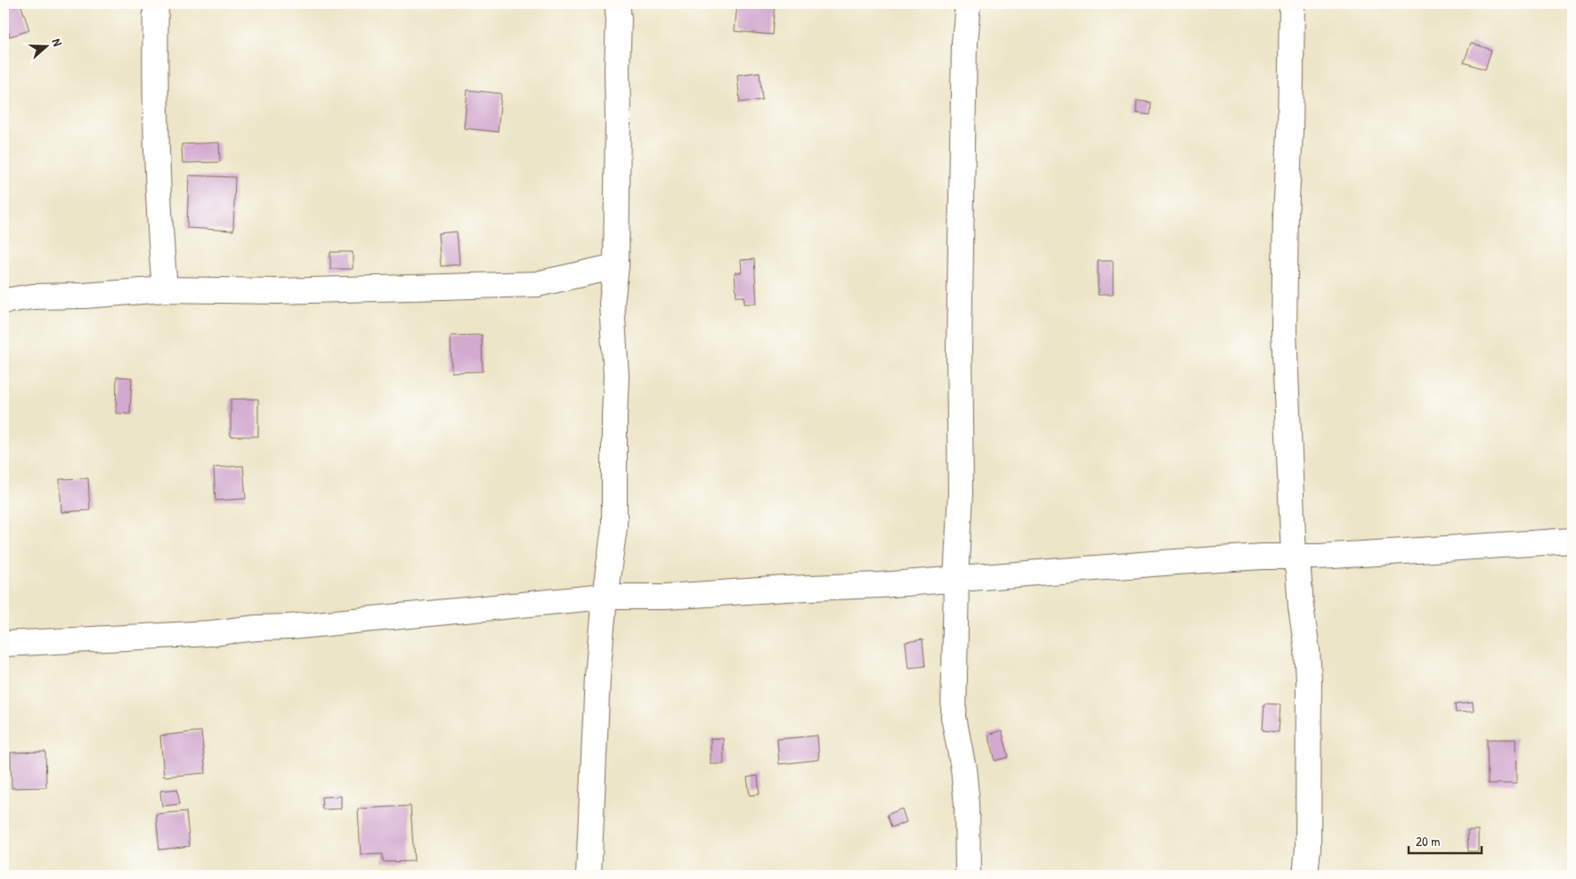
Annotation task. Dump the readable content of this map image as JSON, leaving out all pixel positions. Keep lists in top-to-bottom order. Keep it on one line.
{"scale_bar":"20 m","north":"right"}
